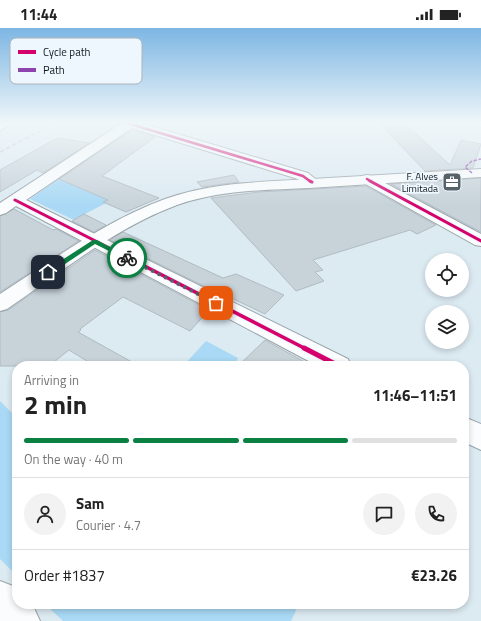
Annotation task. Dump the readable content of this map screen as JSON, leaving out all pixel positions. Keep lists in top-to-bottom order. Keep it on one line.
{"places":{"office":["F. Alves Limitada"]},"legend":["Cycle path","Path"],"page":{"status":"11:44","heading":["2 min","Arriving in","11:46–11:51"],"panel":["Sam","Courier · 4.7","Order #1837","€23.26"],"bar":"On the way · 40 m"}}
